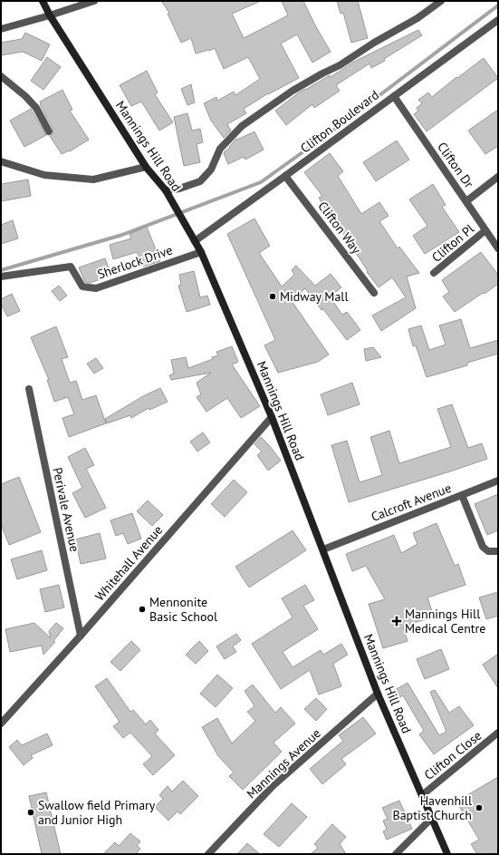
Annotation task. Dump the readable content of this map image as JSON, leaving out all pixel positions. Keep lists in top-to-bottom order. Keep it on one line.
{"streets":{"main road":["Mannings Hill Road"],"street":["Clifton Boulevard","Clifton Dr","Clifton Way","Clifton Pl","Sherlock Drive","Calcroft Avenue","Perivale Avenue","Whitehall Avenue","Clifton Close","Mannings Avenue"]},"crossings":[["Clifton Boulevard","Mannings Hill Road"],["Clifton Boulevard","Clifton Dr"],["Clifton Boulevard","Clifton Way"],["Mannings Hill Road","Sherlock Drive"],["Mannings Hill Road","Calcroft Avenue"],["Mannings Hill Road","Whitehall Avenue"],["Mannings Hill Road","Clifton Close"],["Mannings Hill Road","Mannings Avenue"],["Clifton Dr","Clifton Pl"],["Perivale Avenue","Whitehall Avenue"]],"places":{"other":["Midway Mall","Mennonite Basic School","Havenhill Baptist Church","Swallow field Primary and Junior High"],"health":["Mannings Hill Medical Centre"]}}
